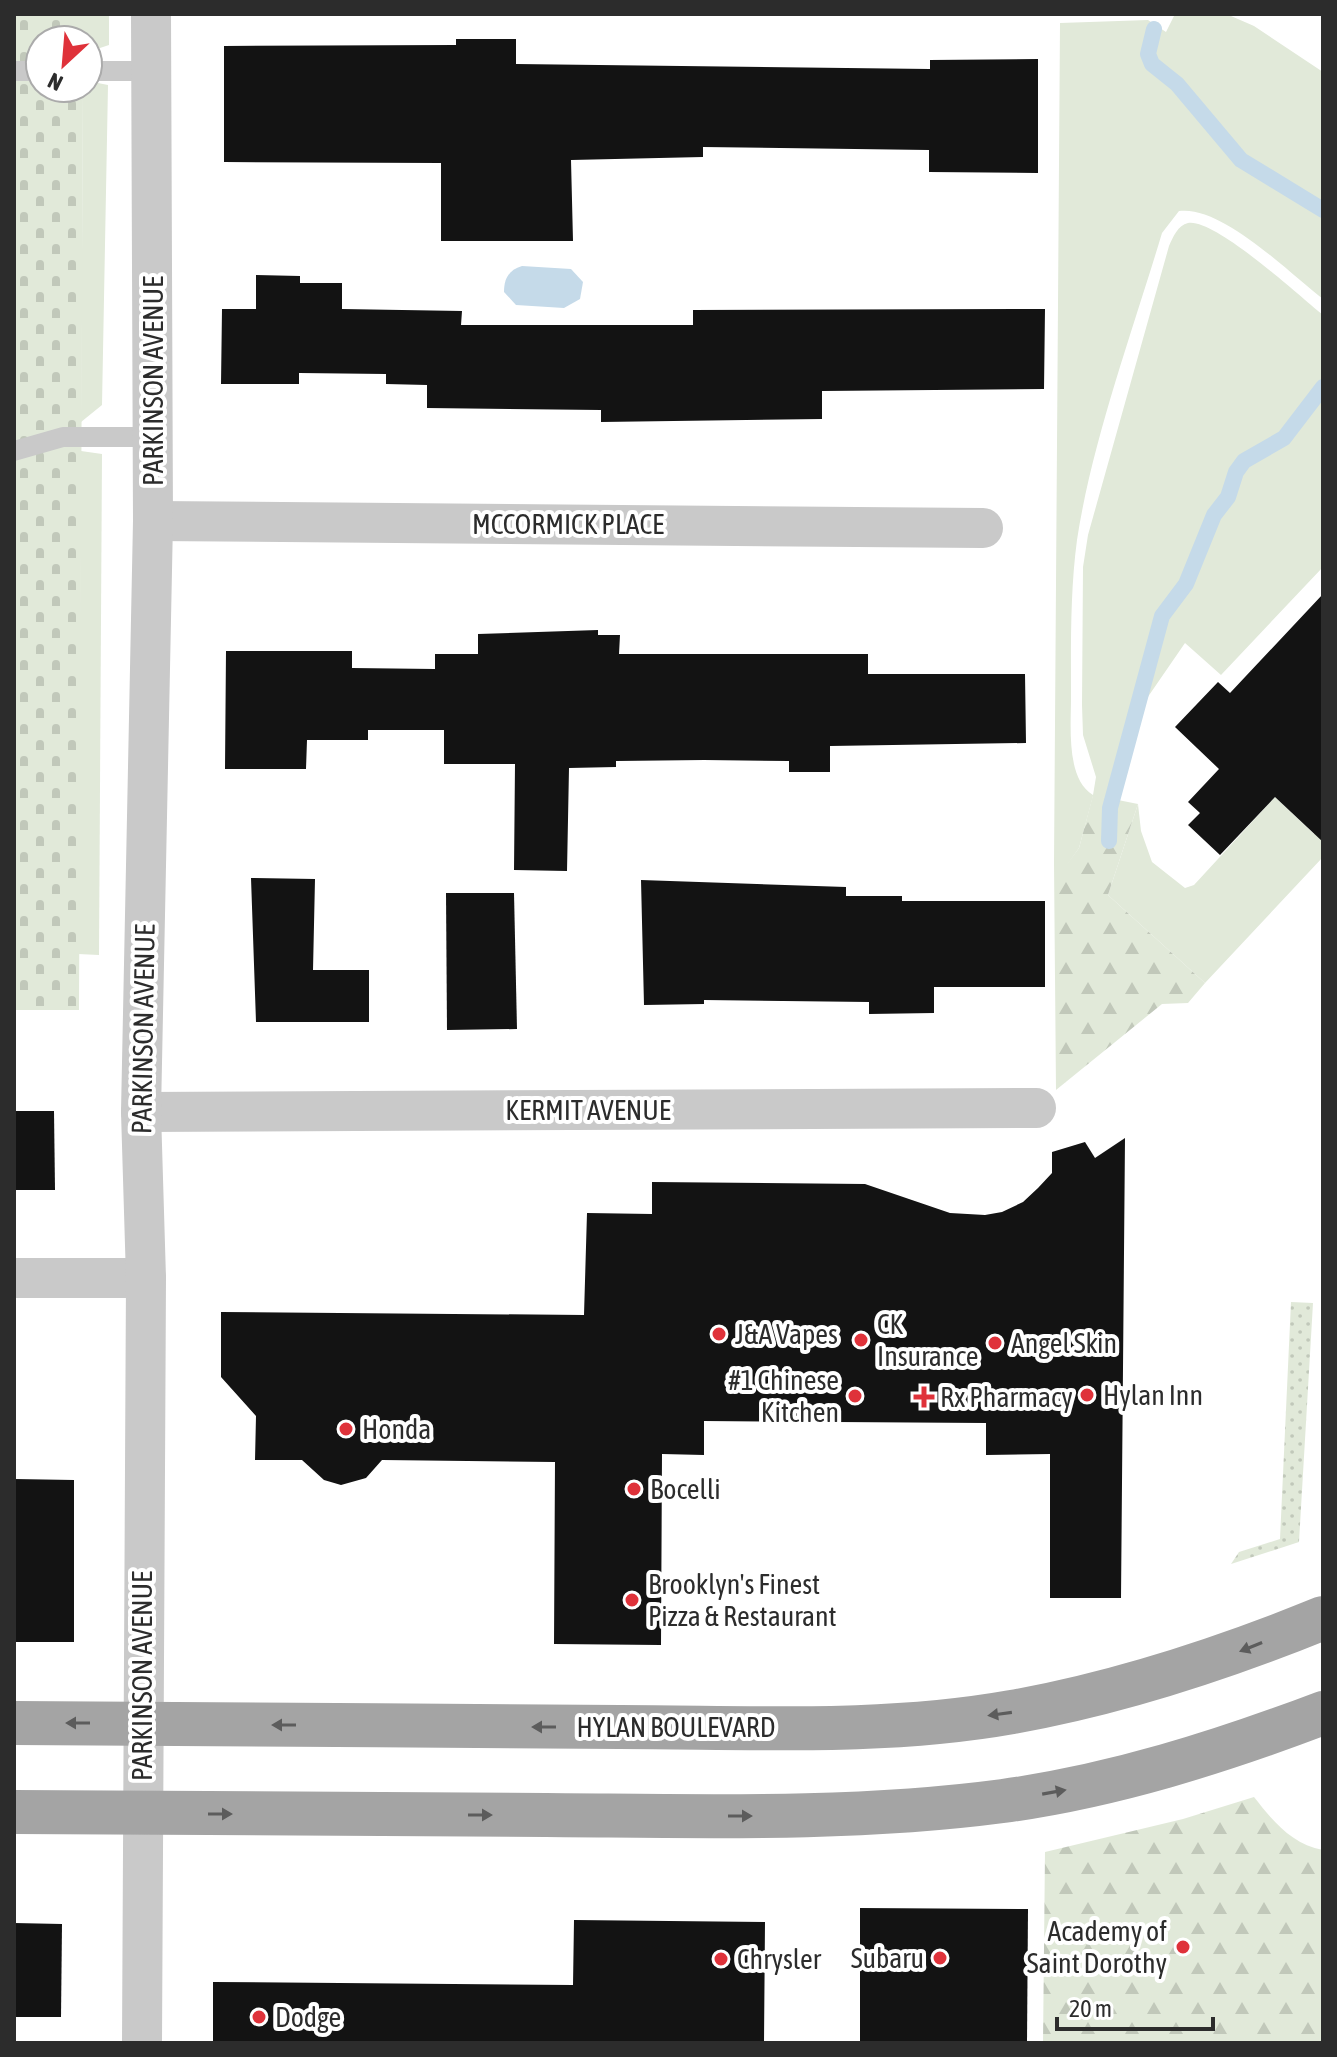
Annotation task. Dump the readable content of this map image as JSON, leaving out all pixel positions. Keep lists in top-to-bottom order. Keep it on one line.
{"streets":{"main road":["HYLAN BOULEVARD"],"street":["PARKINSON AVENUE","MCCORMICK PLACE","KERMIT AVENUE"]},"crossings":[["PARKINSON AVENUE","MCCORMICK PLACE"],["PARKINSON AVENUE","KERMIT AVENUE"],["PARKINSON AVENUE","HYLAN BOULEVARD"]],"places":{"other":["J&A Vapes","CK Insurance","Angel Skin","Hylan Inn","#1 Chinese Kitchen","Honda","Bocelli","Brooklyn's Finest Pizza & Restaurant","Academy of Saint Dorothy","Subaru","Chrysler","Dodge"],"health":["Rx Pharmacy"]},"scale_bar":"20 m","north":"bottom left"}
